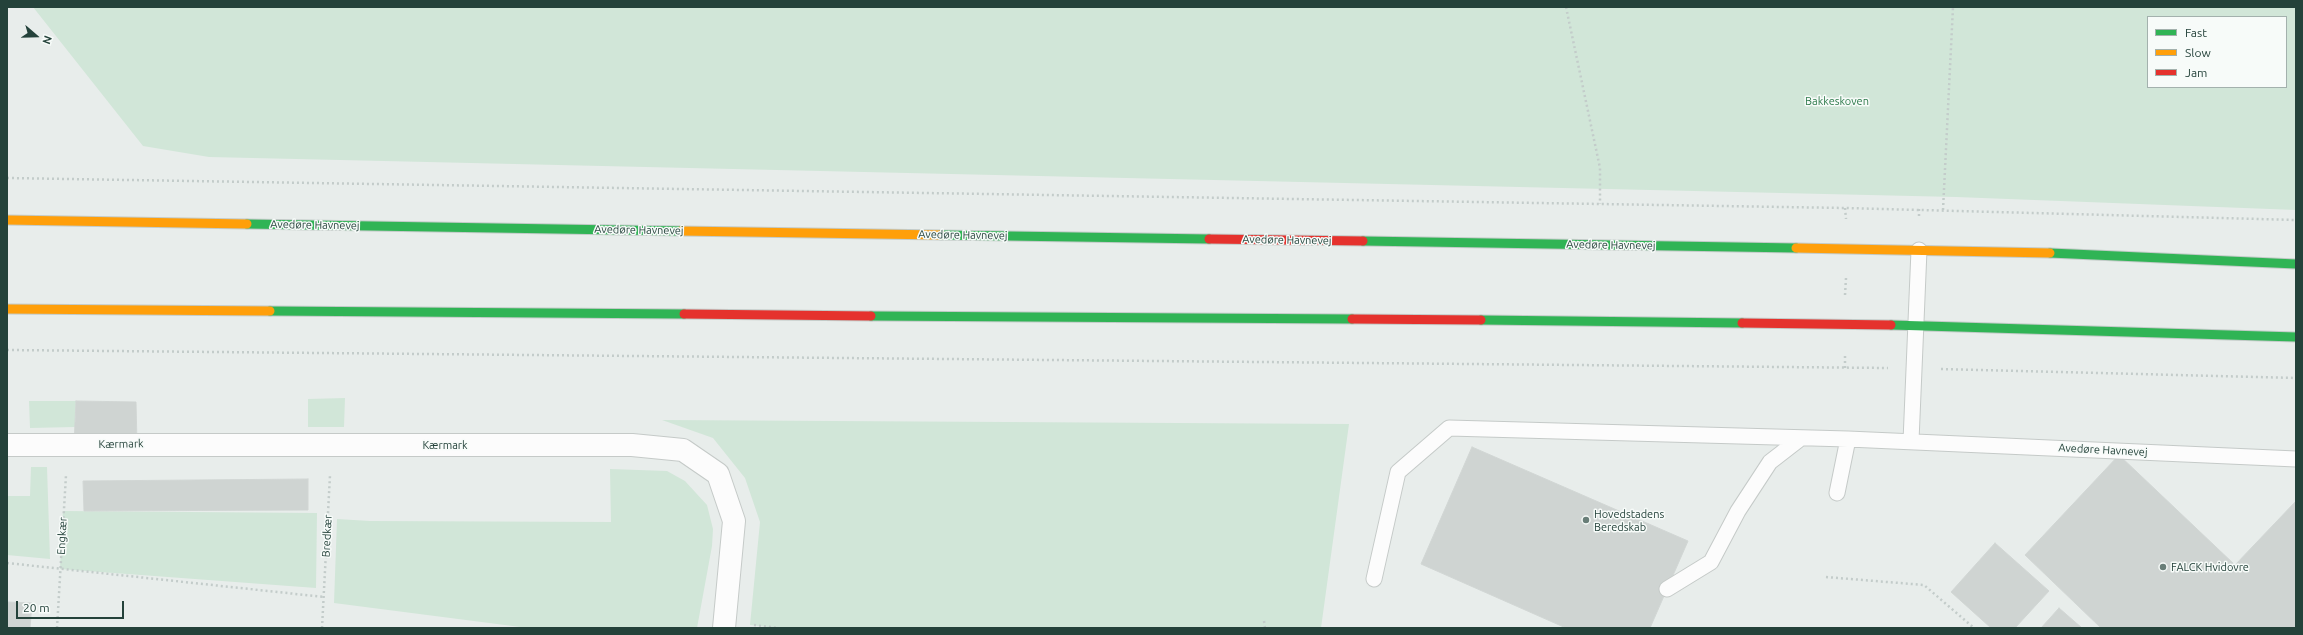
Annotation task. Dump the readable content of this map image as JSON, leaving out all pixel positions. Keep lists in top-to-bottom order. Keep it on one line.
{"streets":{"street":["Avedøre Havnevej","Kærmark"],"path":["Engkær","Bredkær"]},"crossings":[["Kærmark","Engkær"],["Kærmark","Bredkær"]],"parks":["Bakkeskoven"],"places":["Hovedstadens Beredskab","FALCK Hvidovre"],"legend":["Fast","Slow","Jam"],"scale_bar":"20 m","north":"right"}
